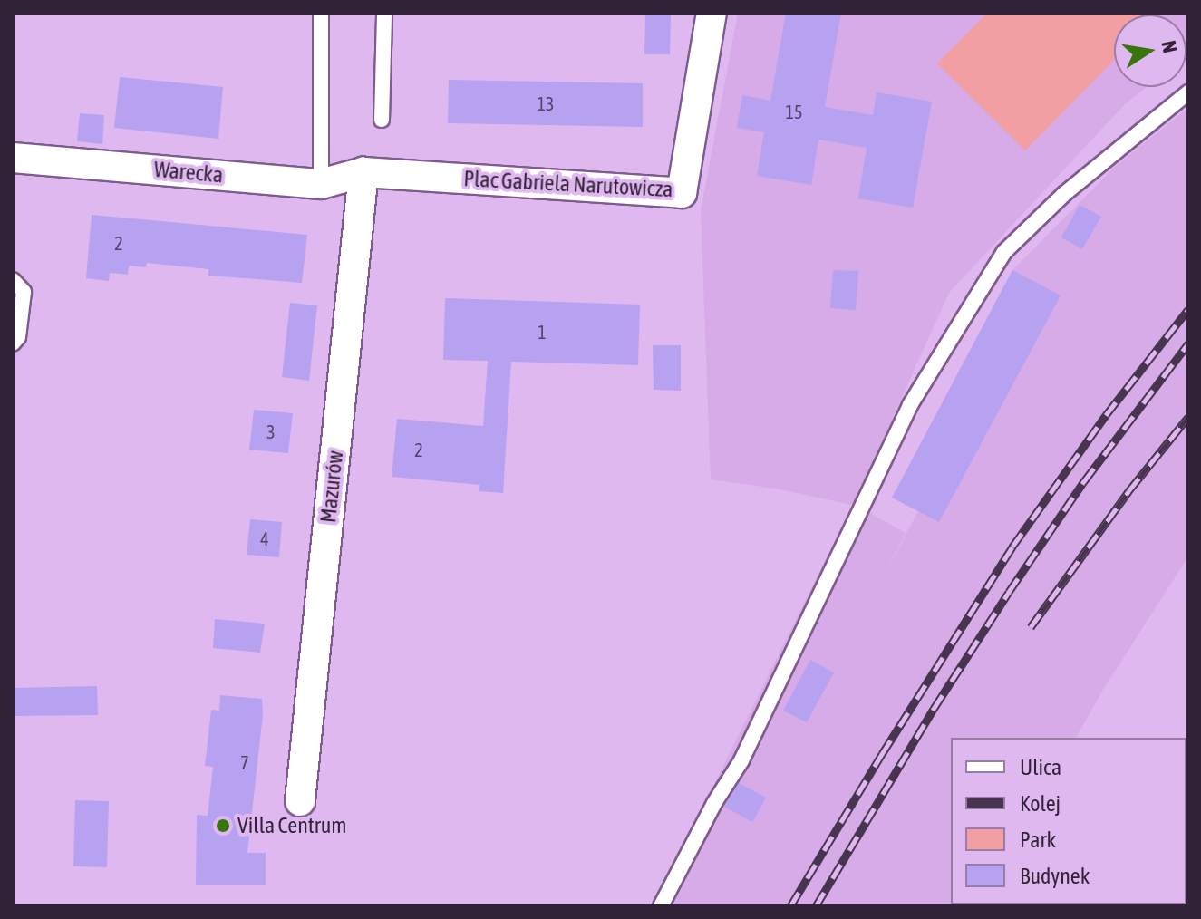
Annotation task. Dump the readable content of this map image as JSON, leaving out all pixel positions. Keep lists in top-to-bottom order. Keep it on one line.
{"streets":{"street":["Warecka","Plac Gabriela Narutowicza","Mazurów"]},"crossings":[["Warecka","Plac Gabriela Narutowicza"],["Warecka","Mazurów"],["Plac Gabriela Narutowicza","Mazurów"]],"places":["Villa Centrum"],"house_numbers":["13","15","2","1","3","2","4","7"],"legend":["Ulica","Kolej","Park","Budynek"],"north":"right"}
